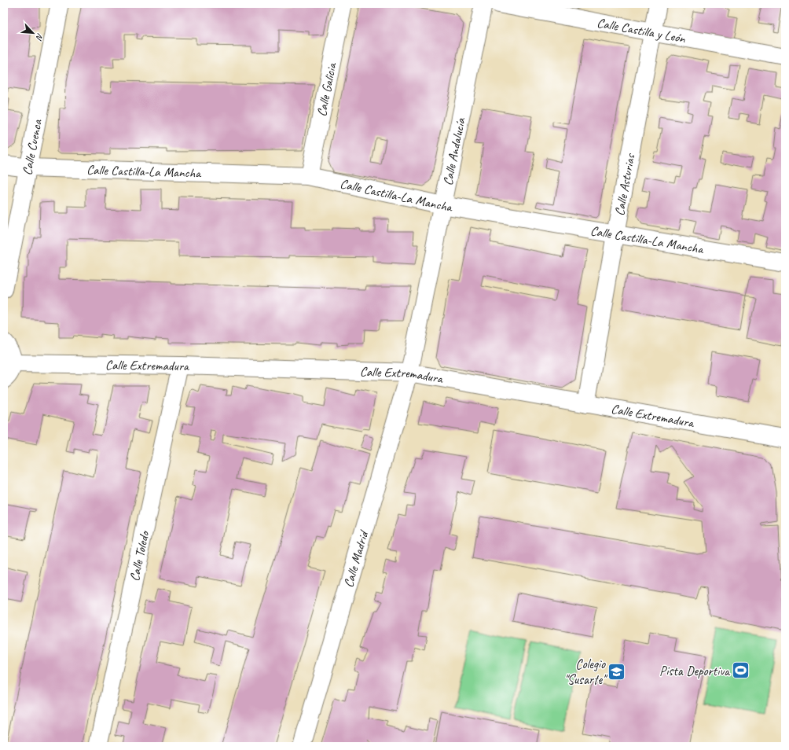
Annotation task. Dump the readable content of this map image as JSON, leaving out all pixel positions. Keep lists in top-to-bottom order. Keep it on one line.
{"streets":{"street":["Calle Castilla y León","Calle Galicia","Calle Cuenca","Calle Andalucía","Calle Castilla-La Mancha","Calle Asturias","Calle Extremadura","Calle Toledo","Calle Madrid"]},"crossings":[["Calle Castilla y León","Calle Asturias"],["Calle Galicia","Calle Castilla-La Mancha"],["Calle Cuenca","Calle Castilla-La Mancha"],["Calle Andalucía","Calle Castilla-La Mancha"],["Calle Andalucía","Calle Extremadura"],["Calle Andalucía","Calle Madrid"],["Calle Castilla-La Mancha","Calle Asturias"],["Calle Asturias","Calle Extremadura"],["Calle Extremadura","Calle Toledo"],["Calle Extremadura","Calle Madrid"]],"places":{"sports":["Pista Deportiva"],"school or university":["Colegio \"Susarte\""]},"north":"bottom right"}
